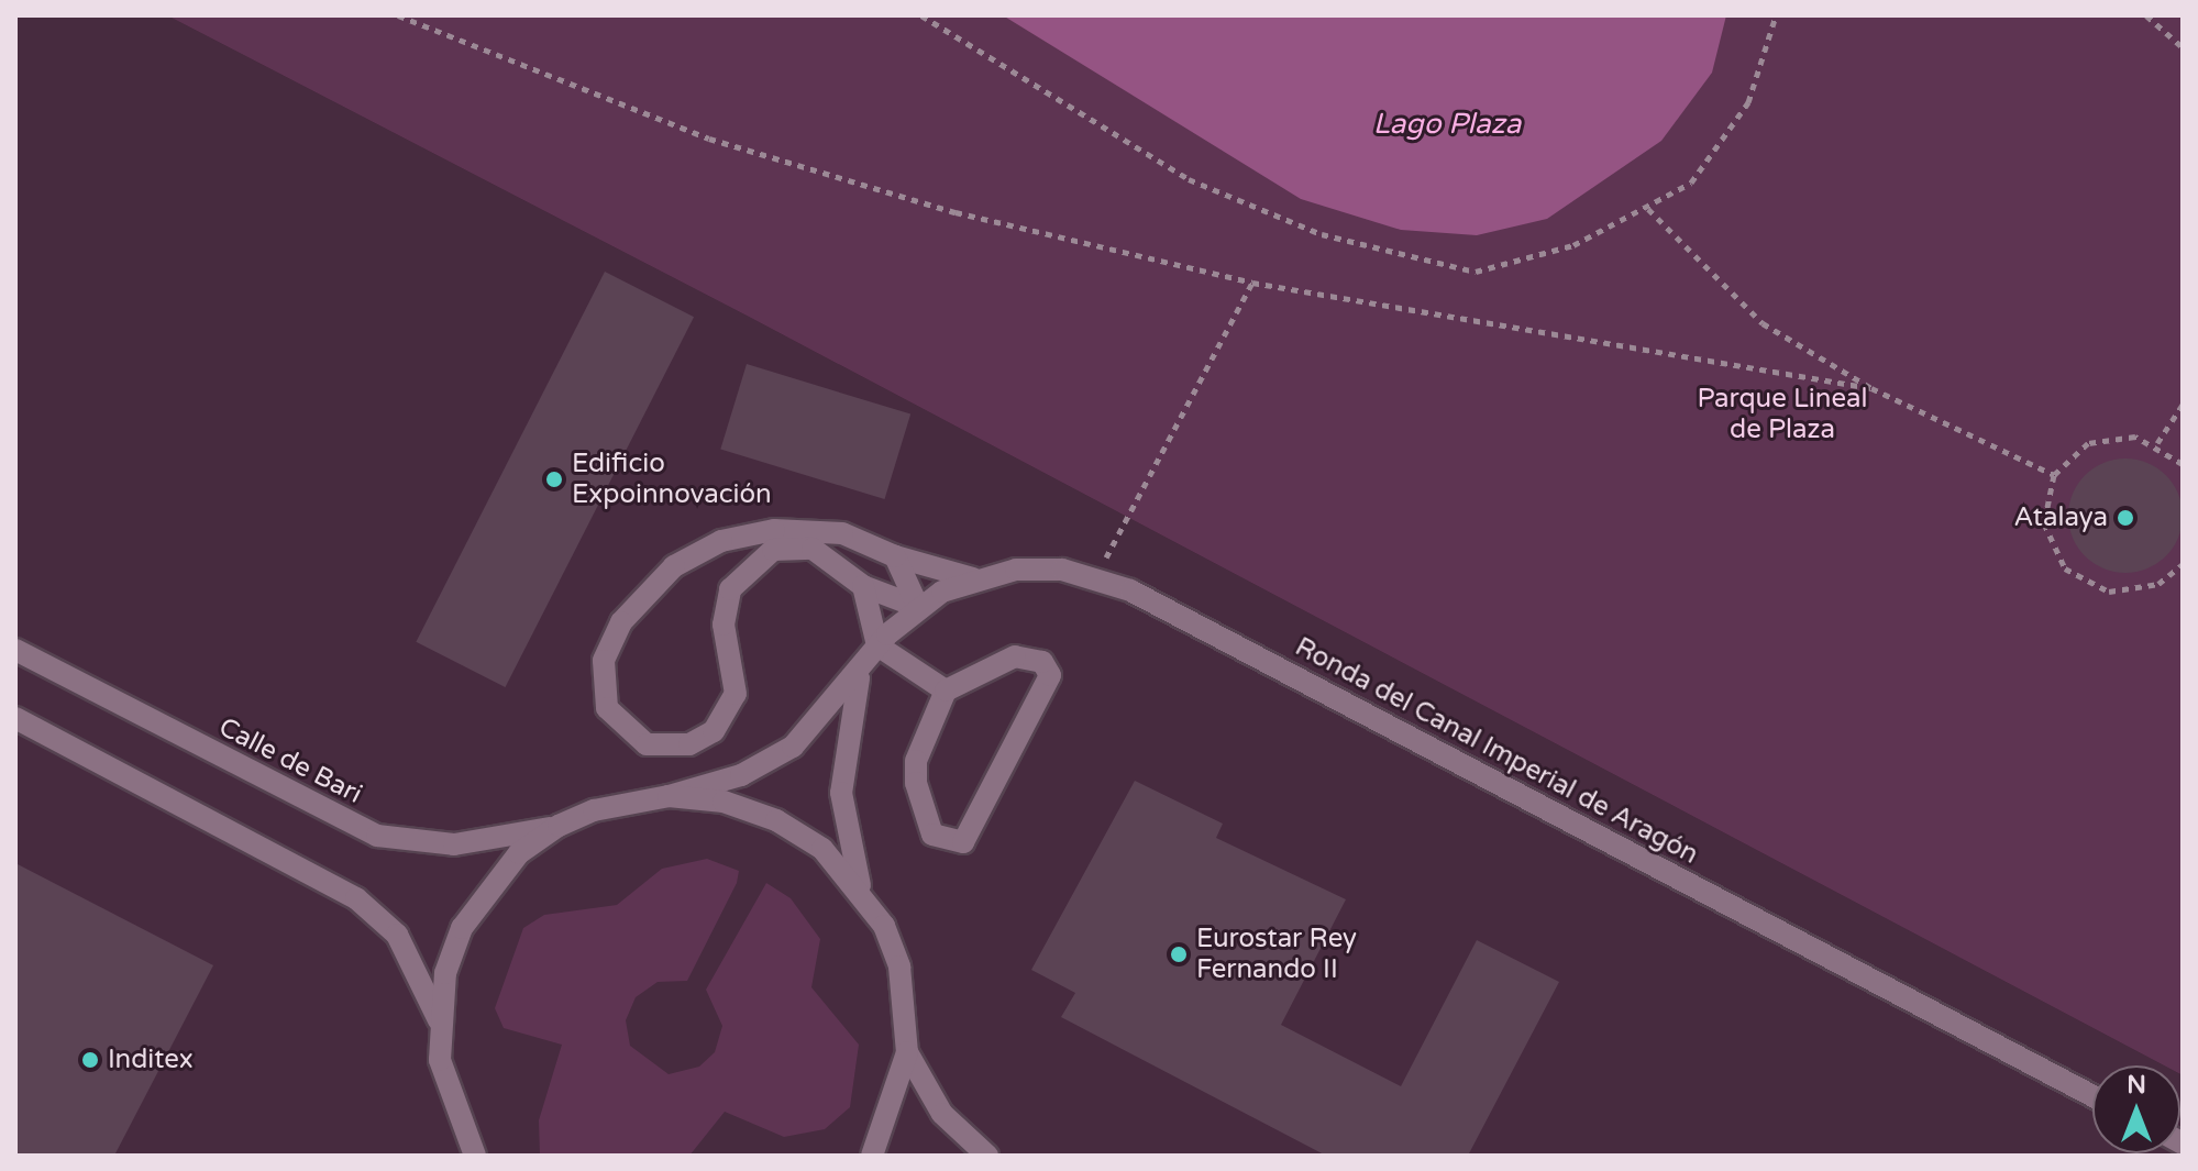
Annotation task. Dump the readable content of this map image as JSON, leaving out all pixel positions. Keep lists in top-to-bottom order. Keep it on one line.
{"streets":{"street":["Ronda del Canal Imperial de Aragón","Calle de Bari"]},"crossings":[["Ronda del Canal Imperial de Aragón","Calle de Bari"]],"water":["Lago Plaza"],"parks":["Parque Lineal de Plaza"],"places":["Edificio Expoinnovación","Atalaya","Eurostar Rey Fernando II","Inditex"],"north":"top"}
